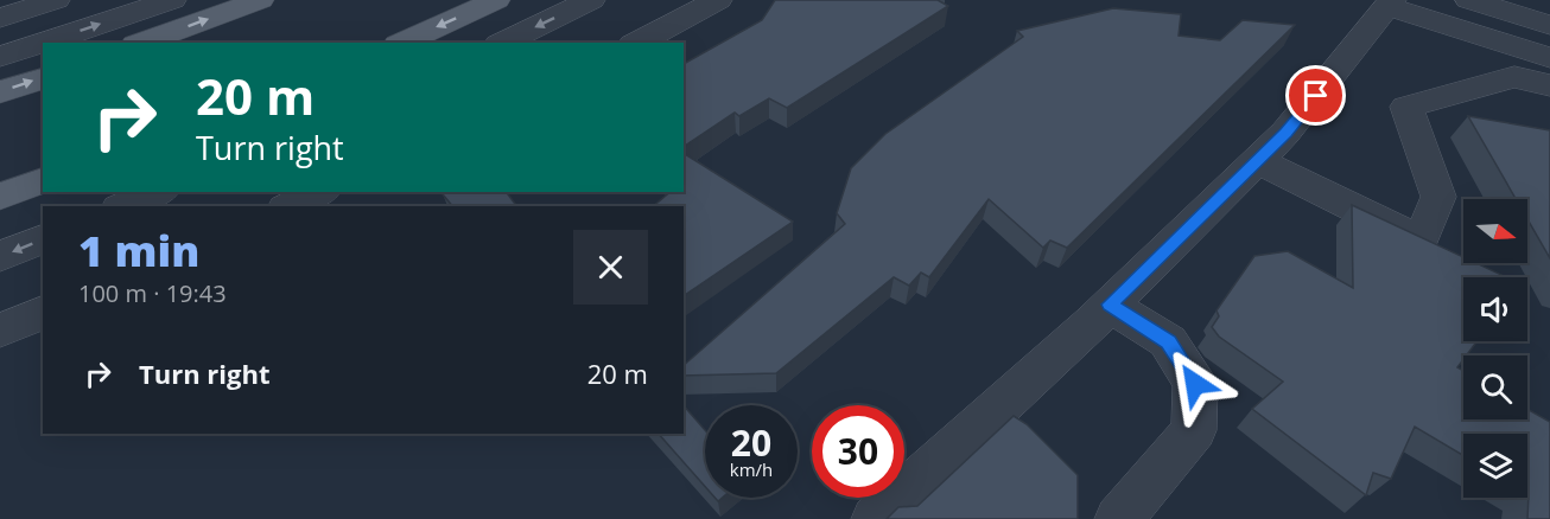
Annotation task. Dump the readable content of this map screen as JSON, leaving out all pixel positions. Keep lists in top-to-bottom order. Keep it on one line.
{"north":"right","page":{"turn":["20 m","Turn right"],"heading":["1 min","100 m · 19:43"],"list":[{"name":"Turn right","value":"20 m"}],"speed":"20 km/h","limit":"30"}}
